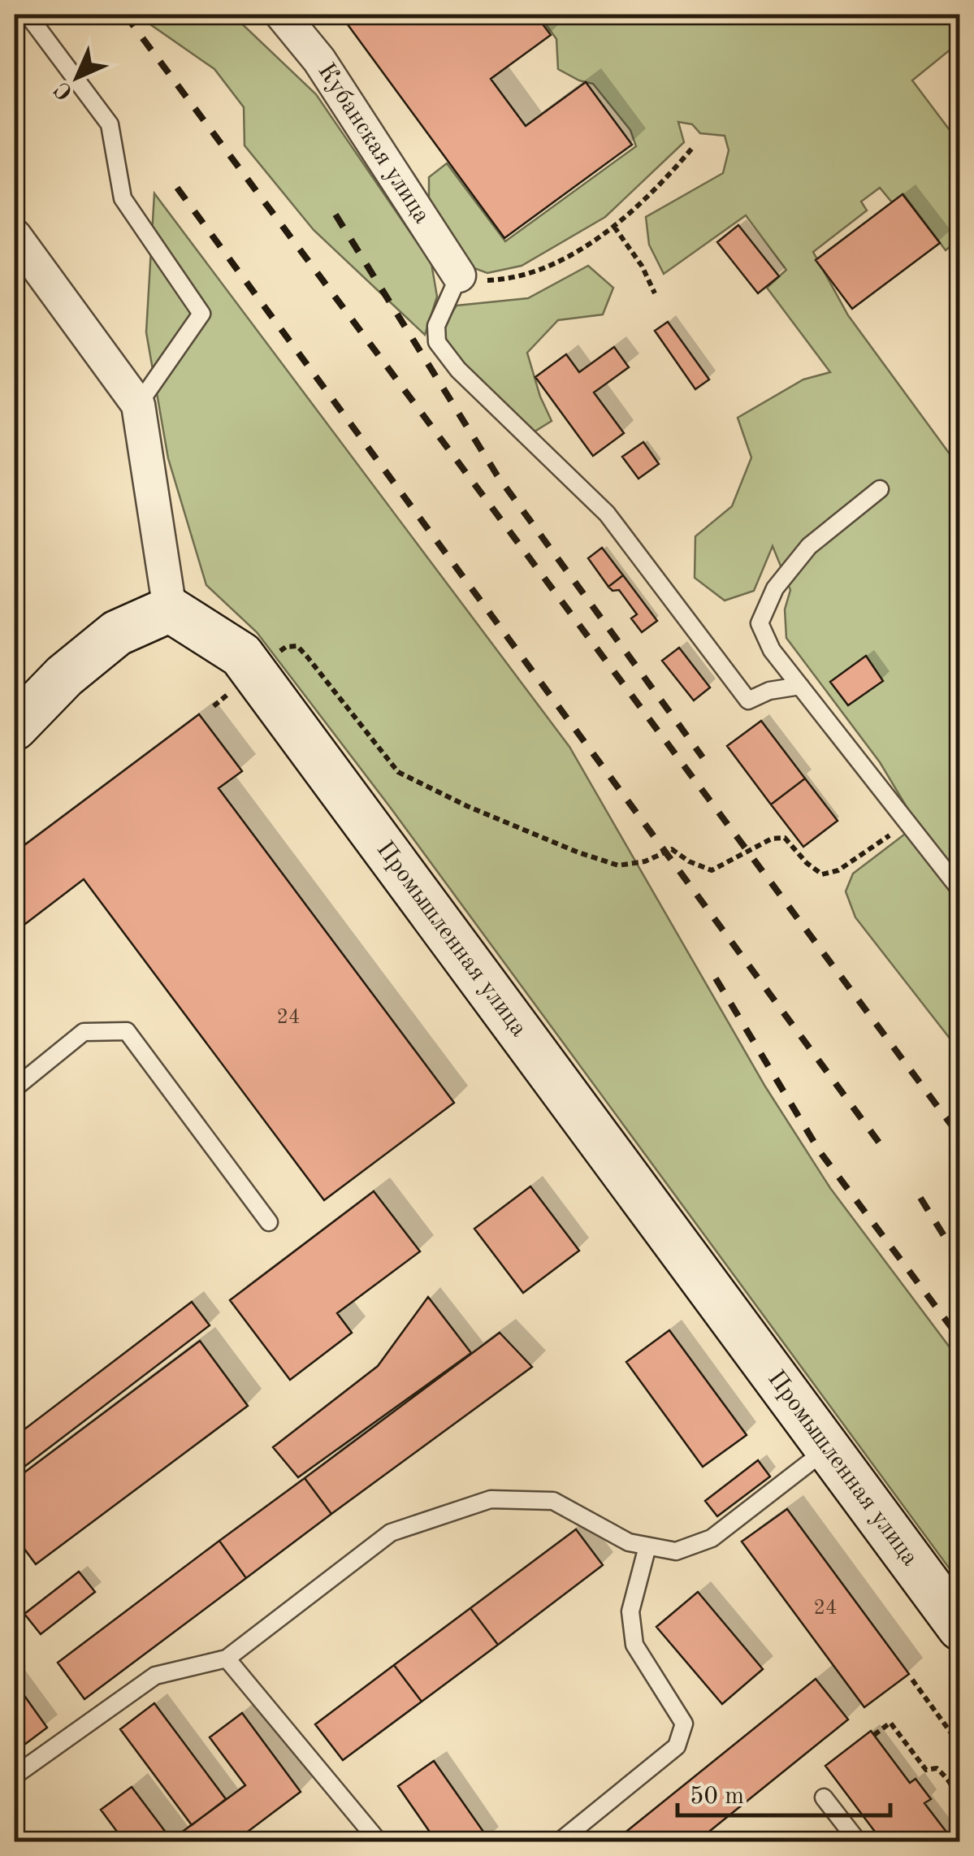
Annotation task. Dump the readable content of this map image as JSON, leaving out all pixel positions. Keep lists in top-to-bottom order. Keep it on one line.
{"streets":{"main road":["Промышленная улица"],"street":["Кубанская улица"]},"house_numbers":["24","24"],"scale_bar":"50 m","north":"bottom left"}
